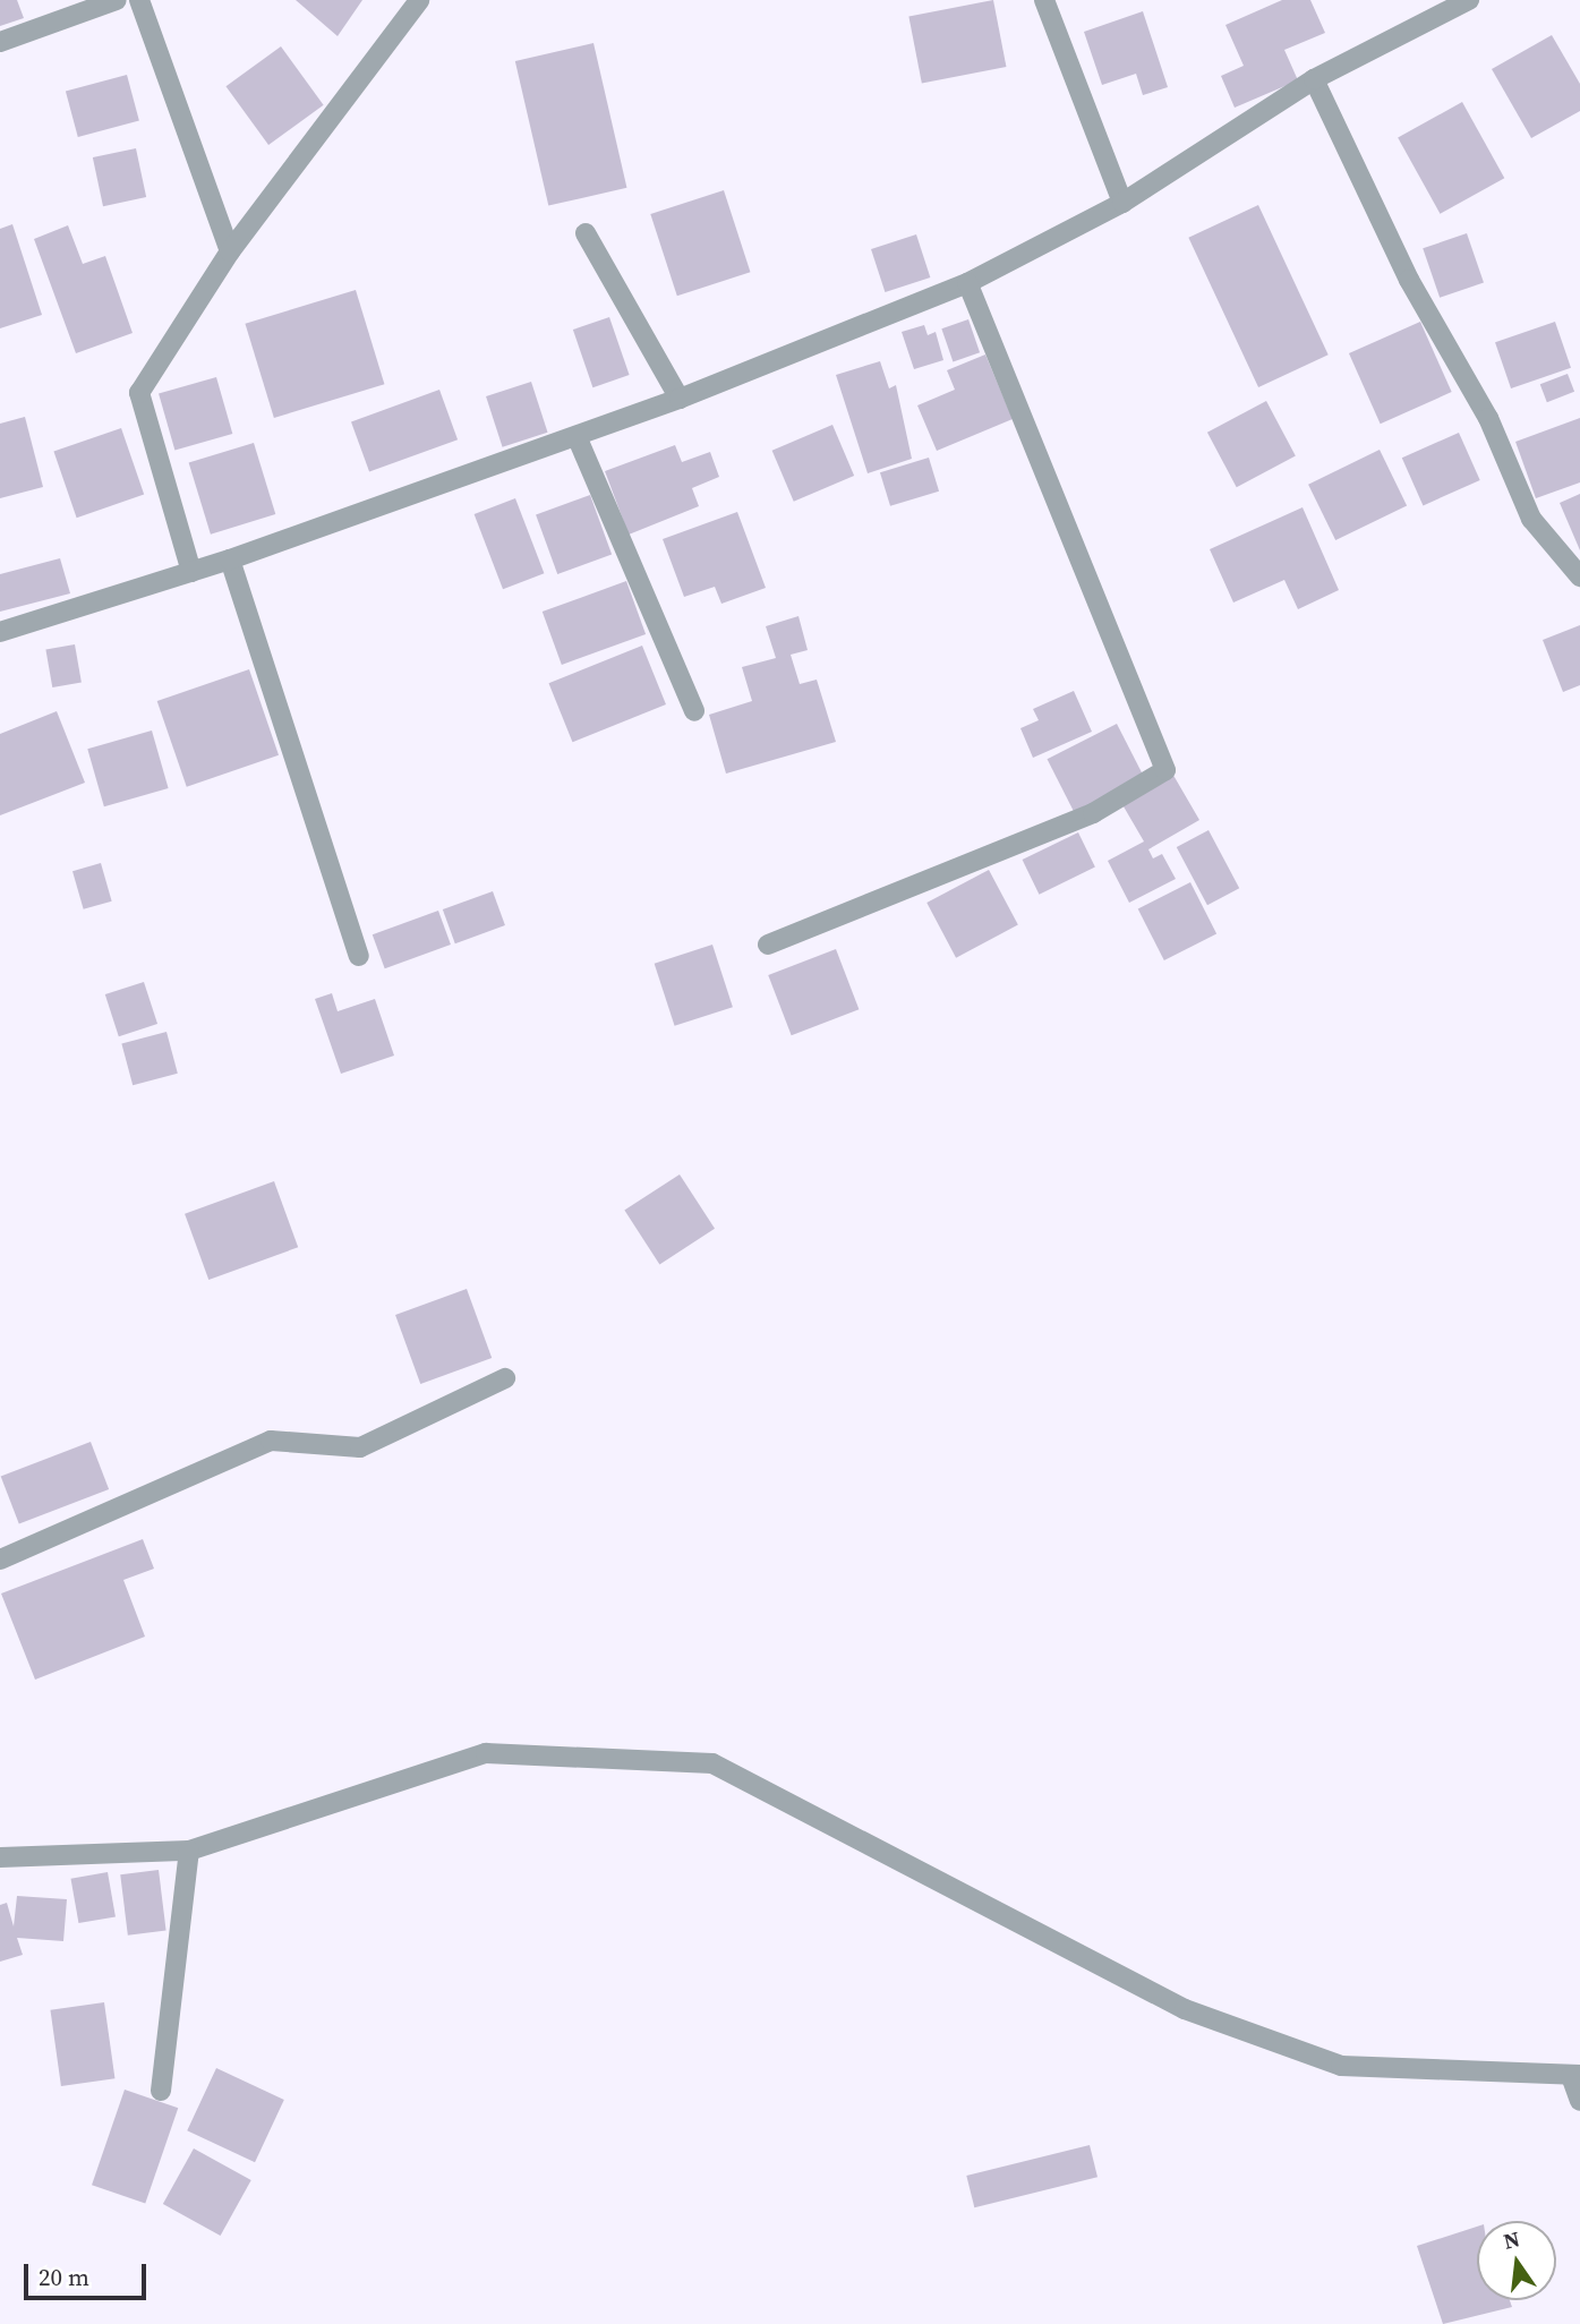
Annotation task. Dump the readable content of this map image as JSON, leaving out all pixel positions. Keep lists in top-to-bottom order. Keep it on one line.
{"scale_bar":"20 m","north":"top"}
